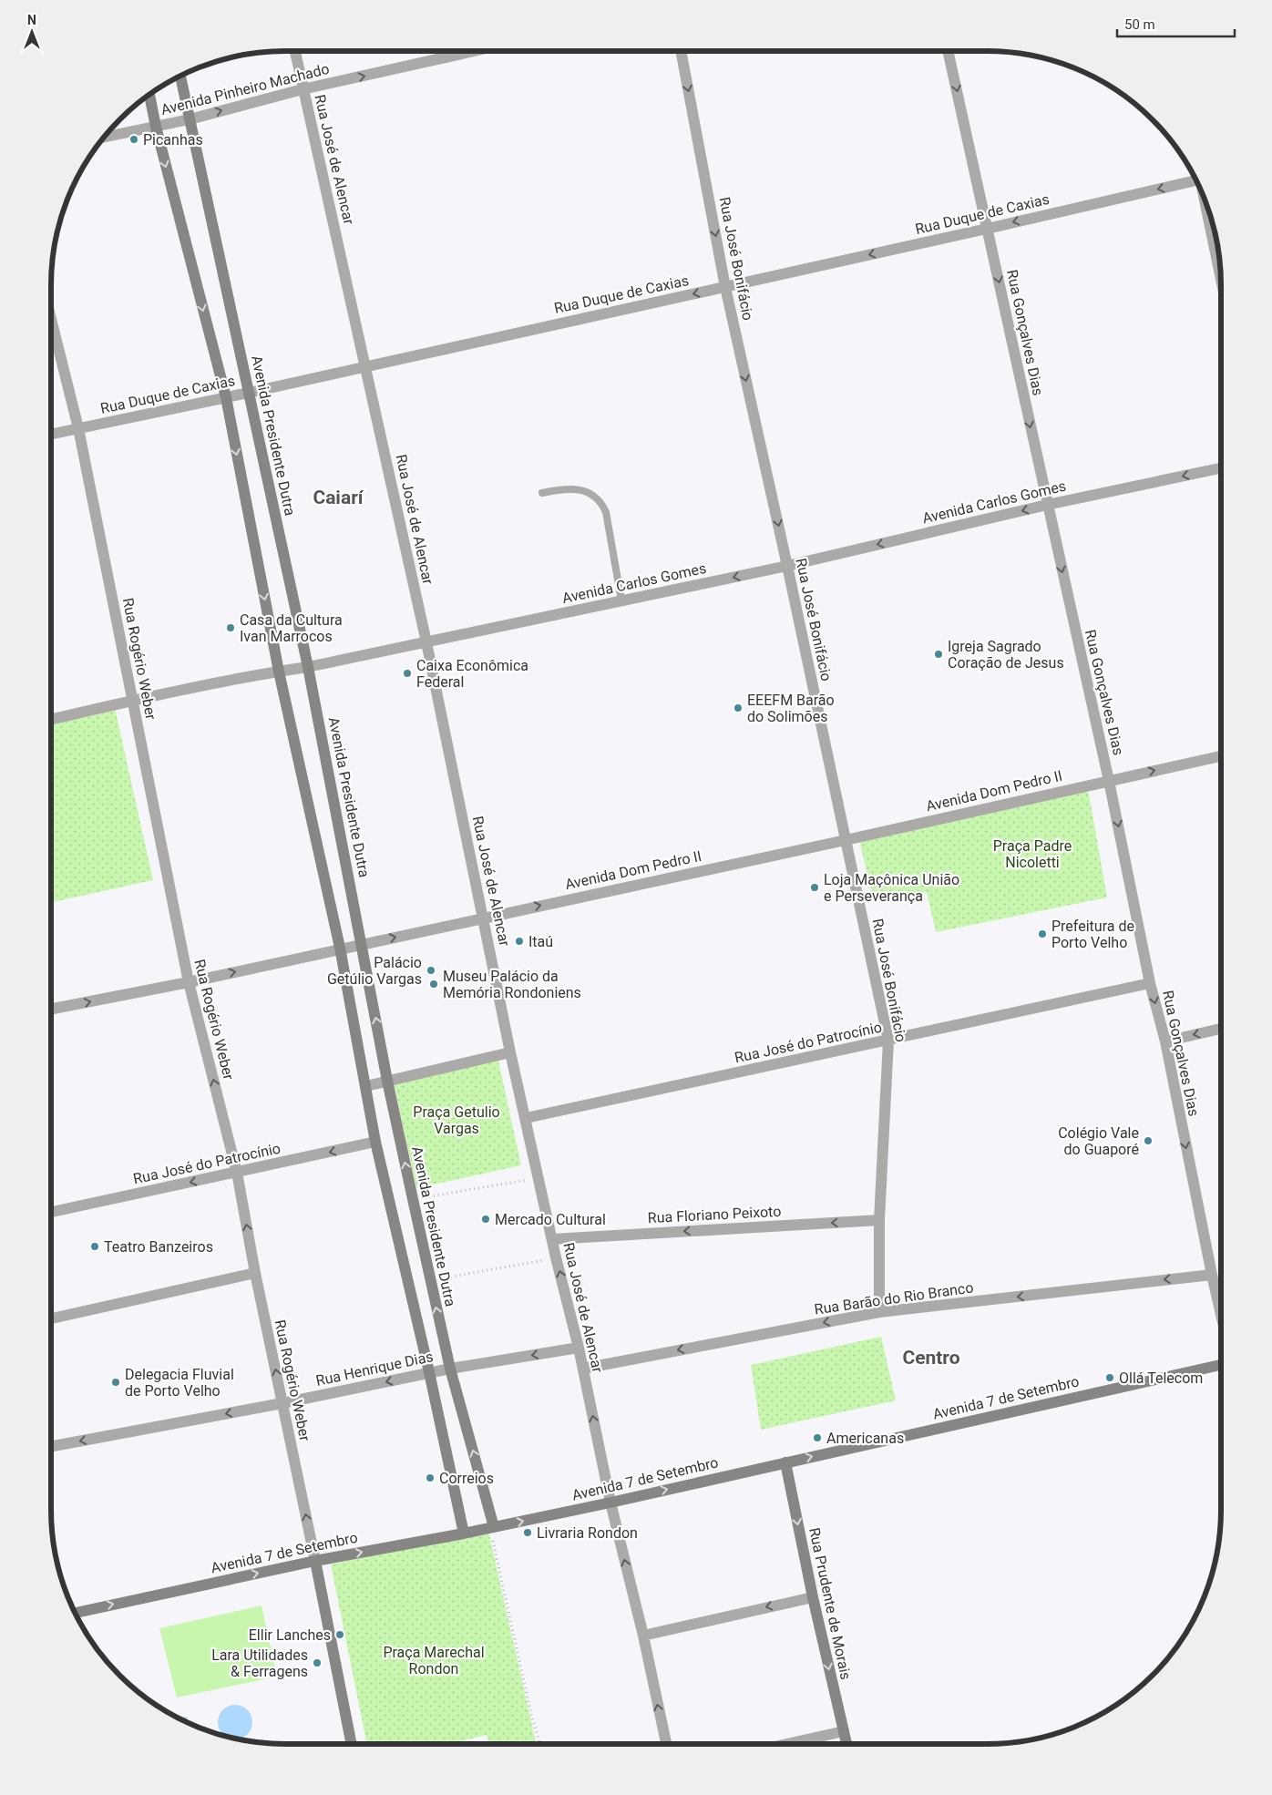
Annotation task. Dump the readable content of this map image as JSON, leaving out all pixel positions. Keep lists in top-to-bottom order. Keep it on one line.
{"streets":{"street":["Avenida Pinheiro Machado","Rua José de Alencar","Rua Duque de Caxias","Rua José Bonifácio","Rua Gonçalves Dias","Avenida Presidente Dutra","Avenida Carlos Gomes","Rua Rogério Weber","Avenida Dom Pedro II","Rua José do Patrocínio","Rua Floriano Peixoto","Rua Barão do Rio Branco","Rua Henrique Dias","Avenida 7 de Setembro","Rua Prudente de Morais"]},"crossings":[["Avenida Pinheiro Machado","Rua José de Alencar"],["Avenida Pinheiro Machado","Avenida Presidente Dutra"],["Rua José de Alencar","Rua Duque de Caxias"],["Rua José de Alencar","Avenida Carlos Gomes"],["Rua José de Alencar","Avenida Dom Pedro II"],["Rua José de Alencar","Rua José do Patrocínio"],["Rua José de Alencar","Rua Floriano Peixoto"],["Rua José de Alencar","Rua Barão do Rio Branco"],["Rua José de Alencar","Rua Henrique Dias"],["Rua José de Alencar","Avenida 7 de Setembro"],["Rua Duque de Caxias","Rua José Bonifácio"],["Rua Duque de Caxias","Rua Gonçalves Dias"],["Rua Duque de Caxias","Avenida Presidente Dutra"],["Rua Duque de Caxias","Rua Rogério Weber"],["Rua José Bonifácio","Avenida Carlos Gomes"],["Rua José Bonifácio","Avenida Dom Pedro II"],["Rua José Bonifácio","Rua José do Patrocínio"],["Rua José Bonifácio","Rua Floriano Peixoto"],["Rua José Bonifácio","Rua Barão do Rio Branco"],["Rua Gonçalves Dias","Avenida Carlos Gomes"],["Rua Gonçalves Dias","Avenida Dom Pedro II"],["Rua Gonçalves Dias","Rua José do Patrocínio"],["Rua Gonçalves Dias","Rua Barão do Rio Branco"],["Avenida Presidente Dutra","Avenida Carlos Gomes"],["Avenida Presidente Dutra","Avenida Dom Pedro II"],["Avenida Presidente Dutra","Rua Henrique Dias"],["Avenida Presidente Dutra","Avenida 7 de Setembro"],["Avenida Carlos Gomes","Rua Rogério Weber"],["Rua Rogério Weber","Avenida Dom Pedro II"],["Rua Rogério Weber","Rua José do Patrocínio"],["Rua Rogério Weber","Rua Henrique Dias"],["Rua Rogério Weber","Avenida 7 de Setembro"],["Avenida 7 de Setembro","Rua Prudente de Morais"]],"one_way":["Avenida Pinheiro Machado","Rua Duque de Caxias","Rua José Bonifácio","Rua Gonçalves Dias","Avenida Carlos Gomes","Rua Rogério Weber","Avenida Dom Pedro II","Rua Floriano Peixoto","Rua Barão do Rio Branco","Rua Henrique Dias","Avenida 7 de Setembro","Rua Prudente de Morais"],"districts":["Caiarí","Centro"],"parks":["Praça Padre Nicoletti","Praça Getulio Vargas","Praça Marechal Rondon"],"places":["Picanhas","Casa da Cultura Ivan Marrocos","Igreja Sagrado Coração de Jesus","Caixa Econômica Federal","EEEFM Barão do Solimões","Loja Maçônica União e Perseverança","Prefeitura de Porto Velho","Itaú","Palácio Getúlio Vargas","Museu Palácio da Memória Rondoniens","Colégio Vale do Guaporé","Mercado Cultural","Teatro Banzeiros","Ollá Telecom","Delegacia Fluvial de Porto Velho","Americanas","Correios","Livraria Rondon","Ellir Lanches","Lara Utilidades & Ferragens"],"scale_bar":"50 m","north":"top"}
